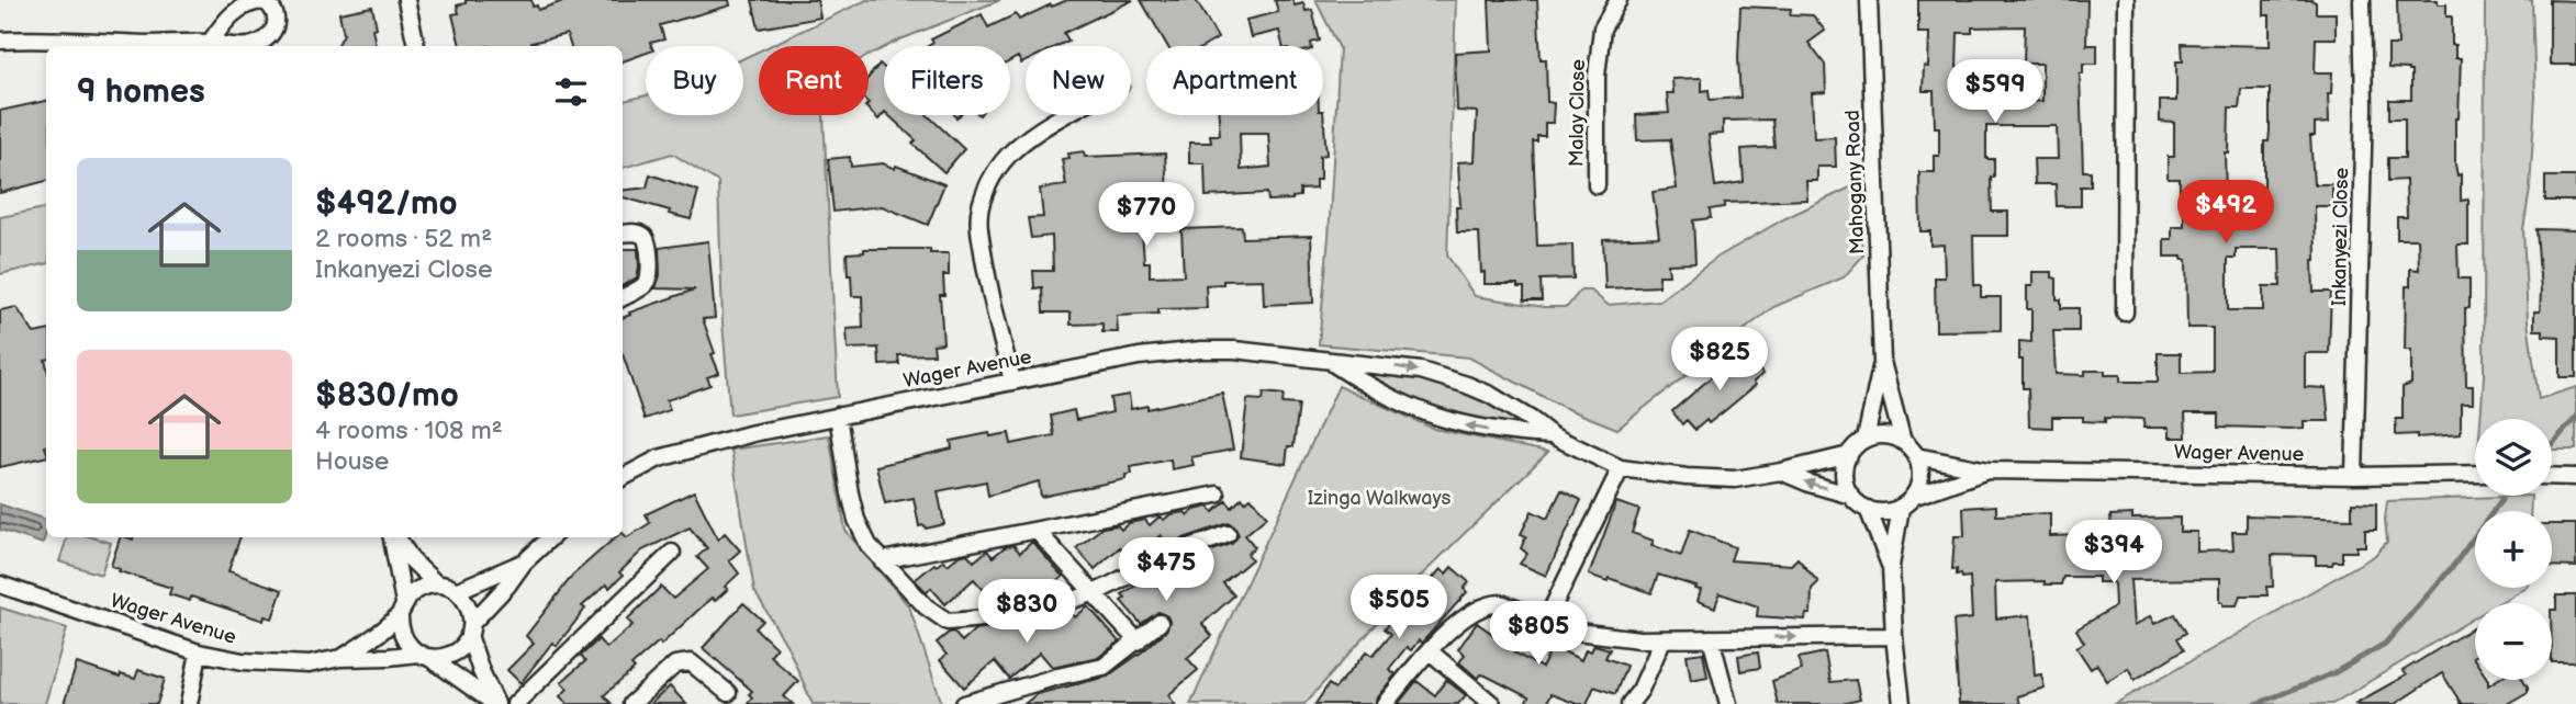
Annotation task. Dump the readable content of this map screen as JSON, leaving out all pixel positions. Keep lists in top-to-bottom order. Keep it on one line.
{"streets":{"street":["Malay Close","Mahogany Road","Inkanyezi Close","Wager Avenue"]},"crossings":[["Mahogany Road","Wager Avenue"],["Inkanyezi Close","Wager Avenue"]],"parks":["Izinga Walkways"],"page":{"chip":["Buy","Rent","Filters","New","Apartment"],"heading":"9 homes","price":["$599","$492","$770","$825","$394","$475","$505","$830","$805"],"list":[{"name":"$492/mo","note":"2 rooms · 52 m² · Inkanyezi Close"},{"name":"$830/mo","note":"4 rooms · 108 m² · House"}],"map_buttons":["+","−"]}}
